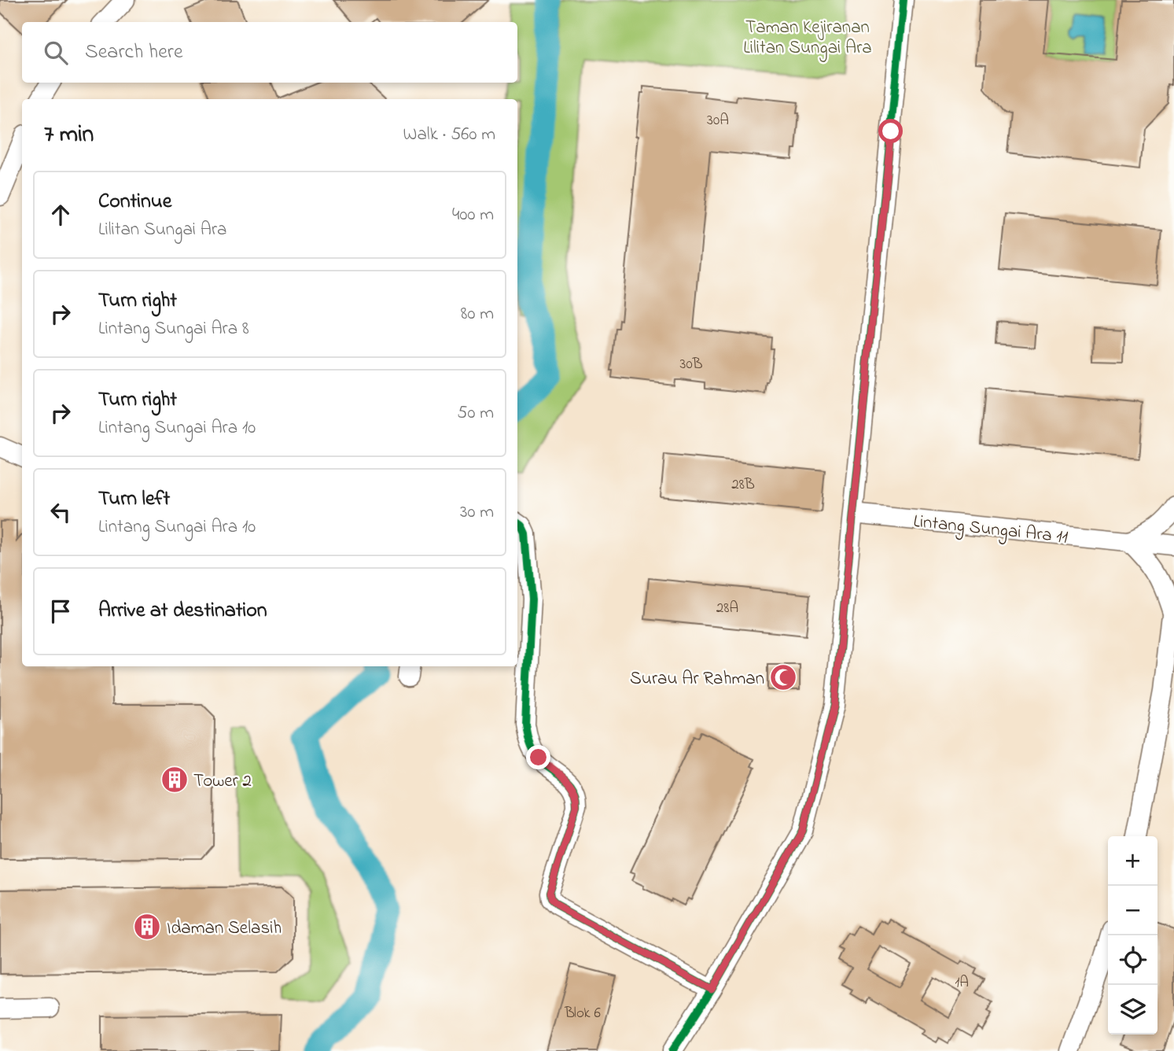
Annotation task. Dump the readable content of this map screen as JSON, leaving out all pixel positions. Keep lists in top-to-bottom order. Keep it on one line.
{"streets":{"street":["Lintang Sungai Ara 11"]},"parks":["Taman Kejiranan Lilitan Sungai Ara"],"places":{"mosque":["Surau Ar Rahman"],"building":["Tower 2","Idaman Selasih"]},"house_numbers":["30A","30B","28B","28A","1A","Blok 6"],"page":{"search":"Search here","heading":["7 min","Walk · 560 m"],"list":[["Continue","Lilitan Sungai Ara","400 m"],["Turn right","Lintang Sungai Ara 8","80 m"],["Turn right","Lintang Sungai Ara 10","50 m"],["Turn left","Lintang Sungai Ara 10","30 m"],"Arrive at destination"],"map_buttons":["+","−"]}}
